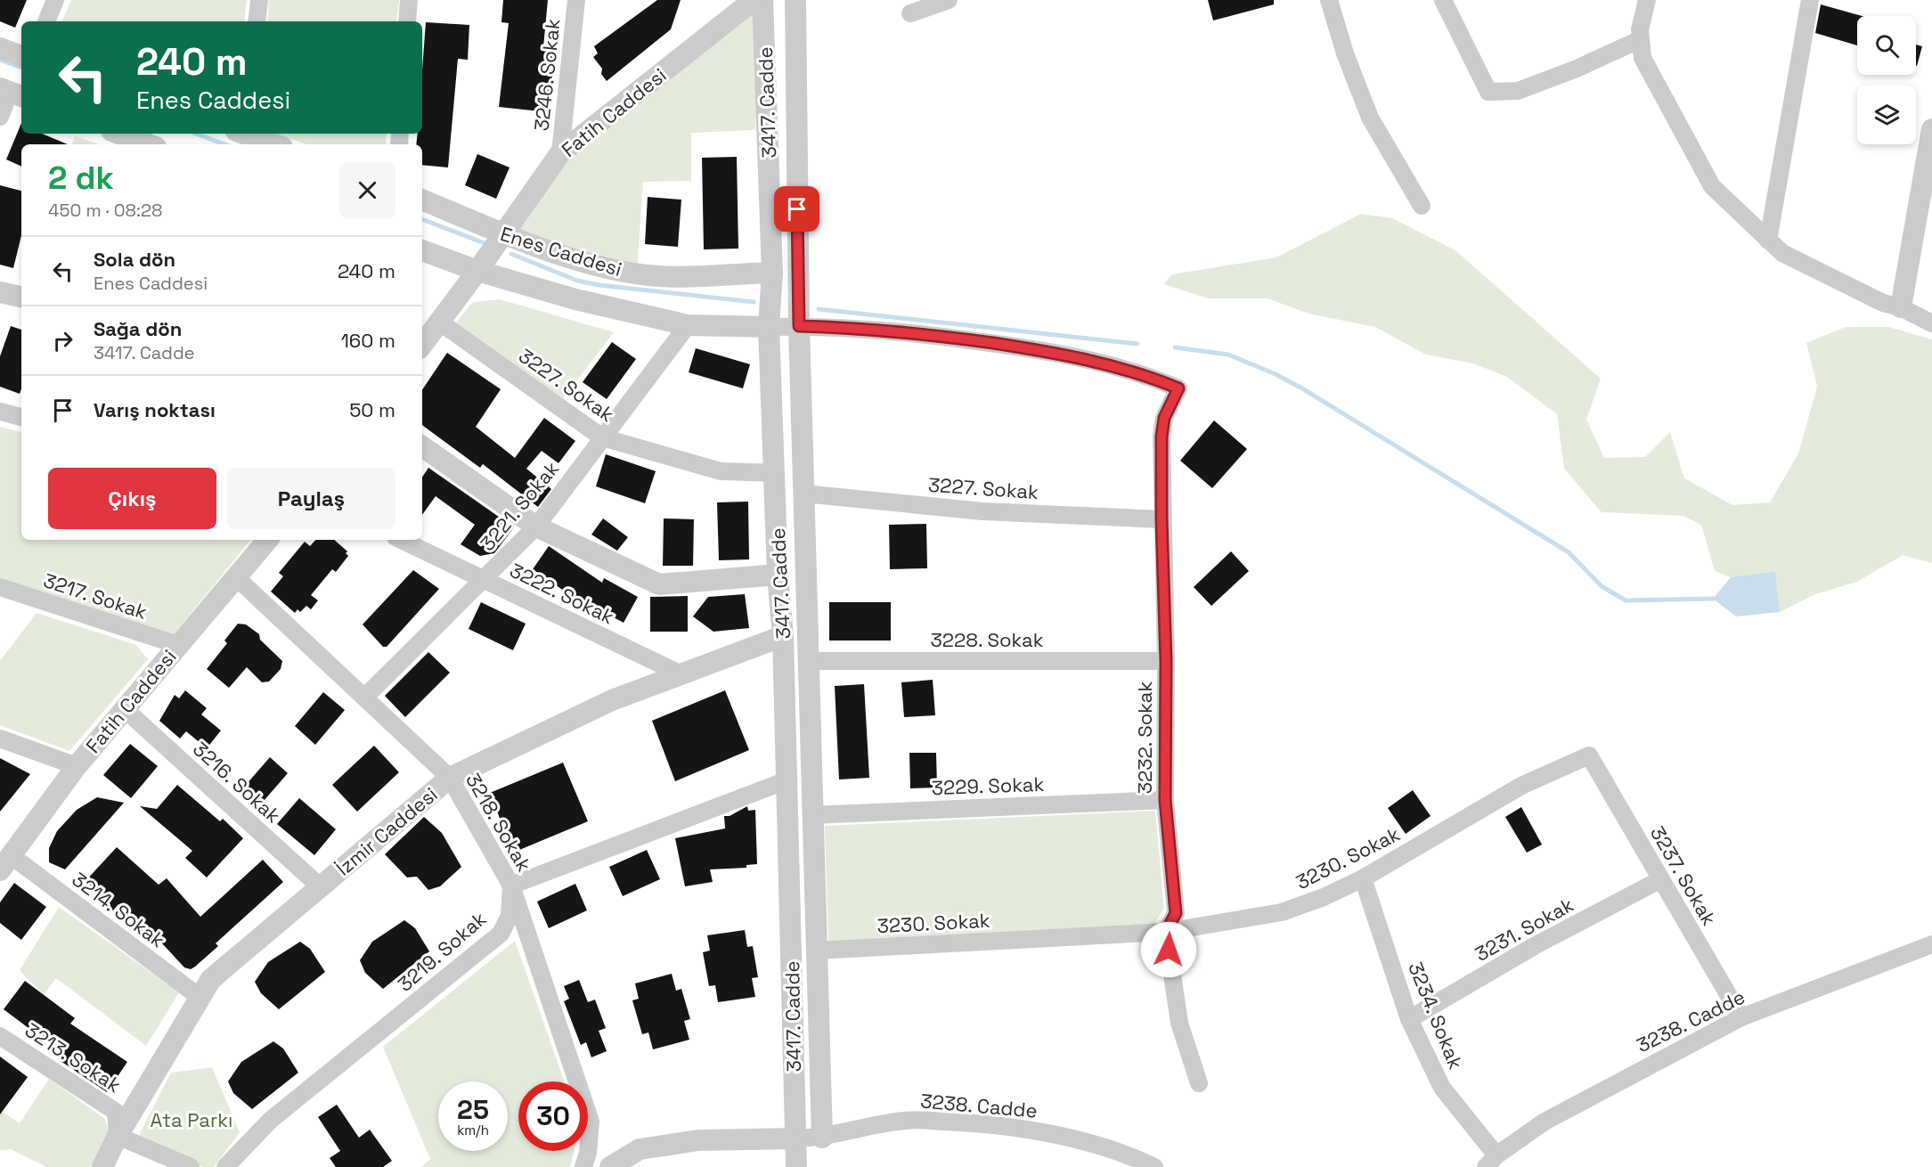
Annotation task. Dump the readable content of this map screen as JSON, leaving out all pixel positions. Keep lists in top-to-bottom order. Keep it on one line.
{"streets":{"street":["3246. Sokak","3417. Cadde","Fatih Caddesi","Enes Caddesi","3227. Sokak","3221. Sokak","3222. Sokak","3217. Sokak","3228. Sokak","3232. Sokak","3216. Sokak","3229. Sokak","3218. Sokak","İzmir Caddesi","3230. Sokak","3237. Sokak","3214. Sokak","3231. Sokak","3219. Sokak","3234. Sokak","3238. Cadde","3213. Sokak"]},"crossings":[["3246. Sokak","Fatih Caddesi"],["3417. Cadde","Enes Caddesi"],["3417. Cadde","3227. Sokak"],["3417. Cadde","3228. Sokak"],["3417. Cadde","3232. Sokak"],["3417. Cadde","3229. Sokak"],["3417. Cadde","İzmir Caddesi"],["3417. Cadde","3230. Sokak"],["3417. Cadde","3238. Cadde"],["Fatih Caddesi","Enes Caddesi"],["Fatih Caddesi","3227. Sokak"],["Fatih Caddesi","3217. Sokak"],["Fatih Caddesi","3216. Sokak"],["Fatih Caddesi","3218. Sokak"],["Fatih Caddesi","3214. Sokak"],["Enes Caddesi","3221. Sokak"],["3227. Sokak","3221. Sokak"],["3227. Sokak","3232. Sokak"],["3221. Sokak","3222. Sokak"],["3221. Sokak","3218. Sokak"],["3222. Sokak","İzmir Caddesi"],["3228. Sokak","3232. Sokak"],["3232. Sokak","3229. Sokak"],["3232. Sokak","3230. Sokak"],["3216. Sokak","İzmir Caddesi"],["3218. Sokak","İzmir Caddesi"],["3218. Sokak","3219. Sokak"],["İzmir Caddesi","3214. Sokak"],["İzmir Caddesi","3213. Sokak"],["3230. Sokak","3237. Sokak"],["3230. Sokak","3234. Sokak"],["3237. Sokak","3231. Sokak"],["3237. Sokak","3238. Cadde"],["3231. Sokak","3234. Sokak"],["3234. Sokak","3238. Cadde"]],"parks":["Ata Parkı"],"page":{"turn":["240 m","Enes Caddesi"],"heading":["2 dk","450 m · 08:28"],"list":[{"name":"Sola dön","note":"Enes Caddesi","value":"240 m"},{"name":"Sağa dön","note":"3417. Cadde","value":"160 m"},{"name":"Varış noktası","value":"50 m"}],"buttons":["Çıkış","Paylaş"],"speed":"25 km/h","limit":"30"}}
